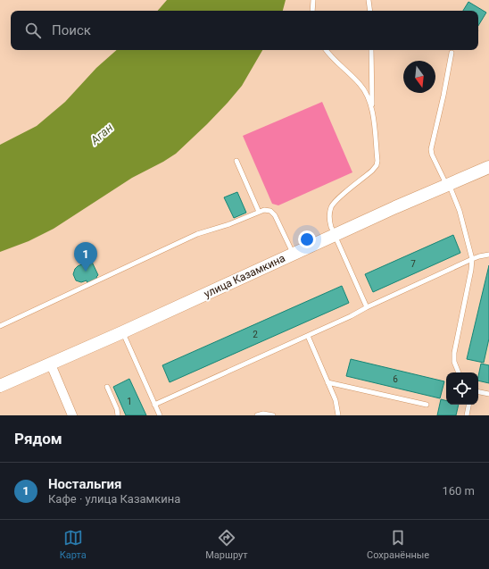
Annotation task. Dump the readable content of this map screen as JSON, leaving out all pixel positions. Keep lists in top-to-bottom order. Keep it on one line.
{"streets":{"main road":["улица Казамкина"]},"water":["Аган"],"house_numbers":["7","2","6","1"],"north":"bottom","page":{"search":"Поиск","pins":"1","heading":"Рядом","list":[{"mark":"1","name":"Ностальгия","note":"Кафе · улица Казамкина","value":"160 m"}],"nav":["Карта","Маршрут","Сохранённые"]}}
